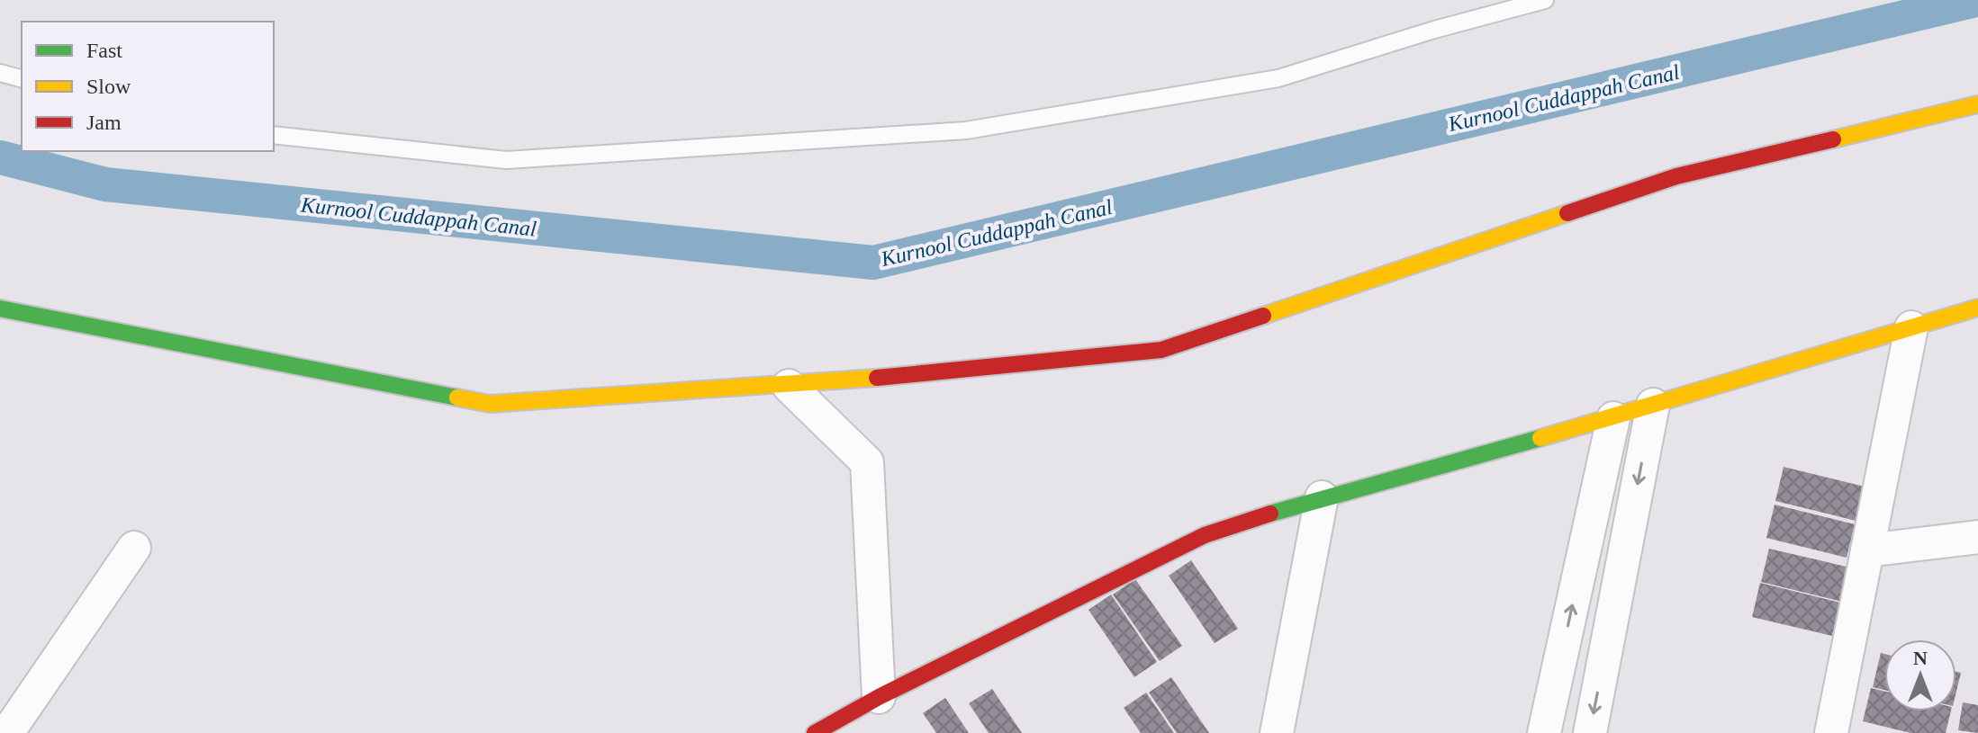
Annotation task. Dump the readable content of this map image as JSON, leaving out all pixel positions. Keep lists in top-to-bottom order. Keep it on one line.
{"water":["Kurnool Cuddappah Canal"],"legend":["Fast","Slow","Jam"],"north":"top"}
